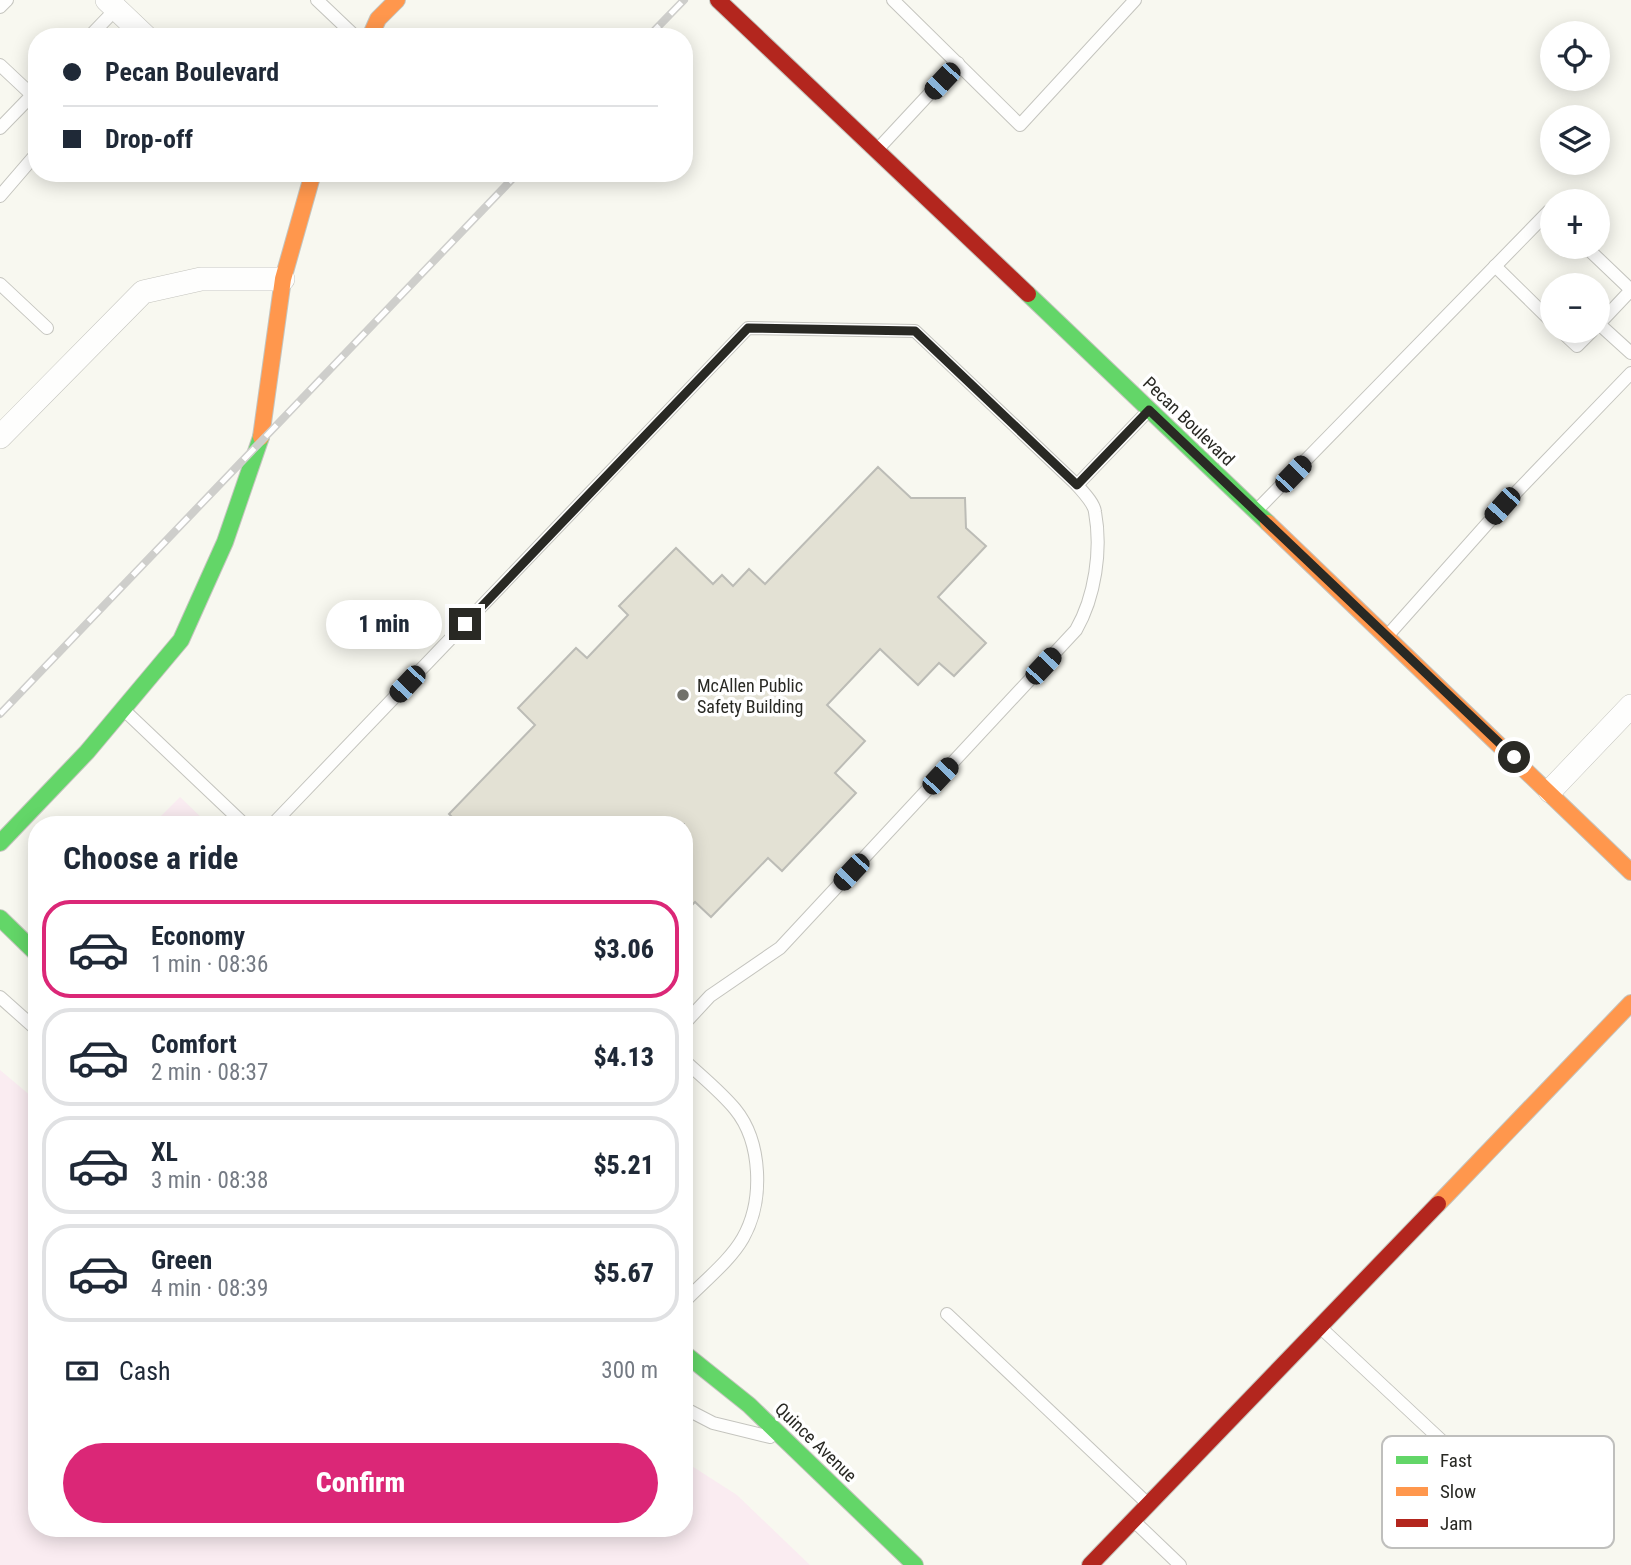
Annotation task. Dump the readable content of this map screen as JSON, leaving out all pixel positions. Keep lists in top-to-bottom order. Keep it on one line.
{"streets":{"main road":["Pecan Boulevard","Quince Avenue"]},"places":["McAllen Public Safety Building"],"legend":["Fast","Slow","Jam"],"page":{"map_buttons":["+","−"],"banner":["Pecan Boulevard","Drop-off"],"bubble":"1 min","heading":"Choose a ride","list":[{"name":"Economy","note":"1 min · 08:36","value":"$3.06"},{"name":"Comfort","note":"2 min · 08:37","value":"$4.13"},{"name":"XL","note":"3 min · 08:38","value":"$5.21"},{"name":"Green","note":"4 min · 08:39","value":"$5.67"}],"pay":["Cash","300 m"],"buttons":"Confirm"}}
